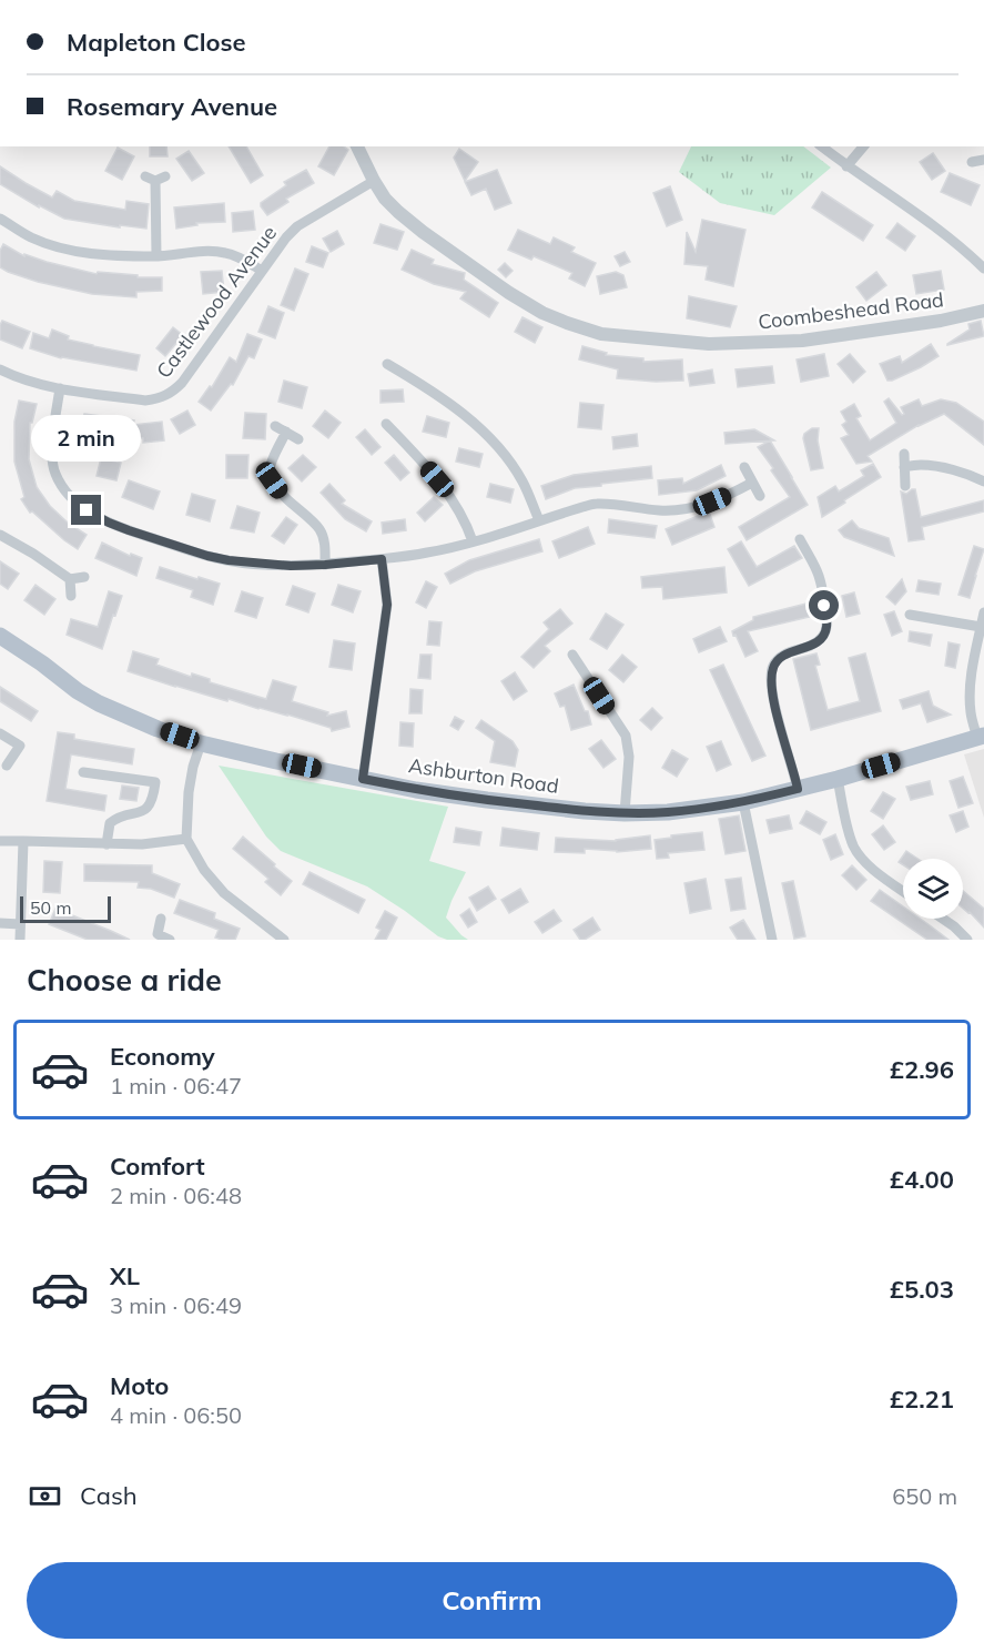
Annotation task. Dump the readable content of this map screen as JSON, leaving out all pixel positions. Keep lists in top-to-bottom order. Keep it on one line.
{"streets":{"main road":["Ashburton Road"],"street":["Castlewood Avenue","Coombeshead Road"]},"crossings":[["Castlewood Avenue","Coombeshead Road"]],"scale_bar":"50 m","page":{"banner":["Mapleton Close","Rosemary Avenue"],"bubble":"2 min","scale":"50 m","heading":"Choose a ride","list":[{"name":"Economy","note":"1 min · 06:47","value":"£2.96"},{"name":"Comfort","note":"2 min · 06:48","value":"£4.00"},{"name":"XL","note":"3 min · 06:49","value":"£5.03"},{"name":"Moto","note":"4 min · 06:50","value":"£2.21"}],"pay":["Cash","650 m"],"buttons":"Confirm"}}
